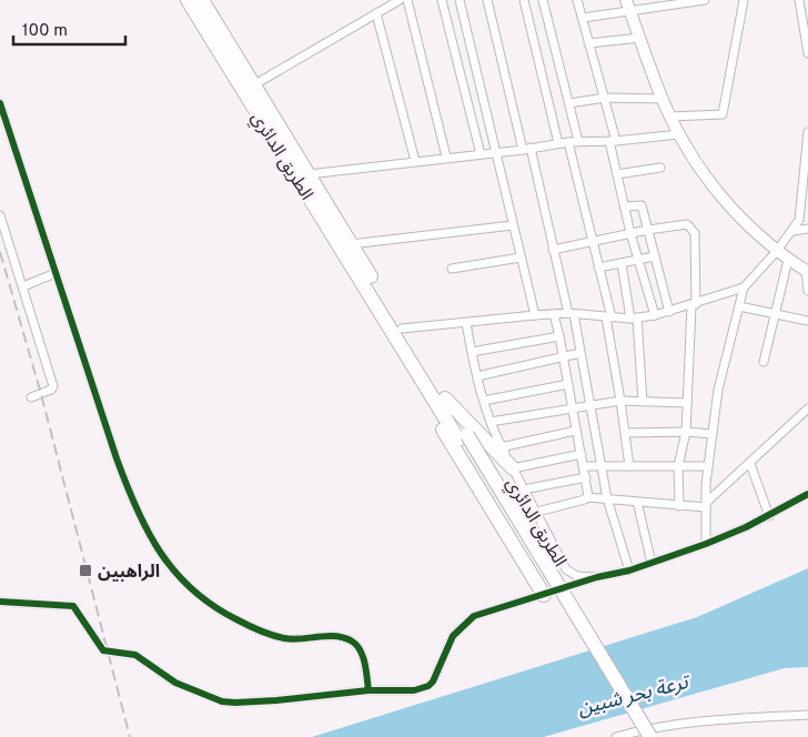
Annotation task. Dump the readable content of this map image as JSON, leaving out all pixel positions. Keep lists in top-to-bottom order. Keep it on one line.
{"streets":{"highway":["الطريق الدائري"]},"water":["ترعة بحر شبين"],"places":{"transit":["الراهبين"]},"scale_bar":"100 m"}
